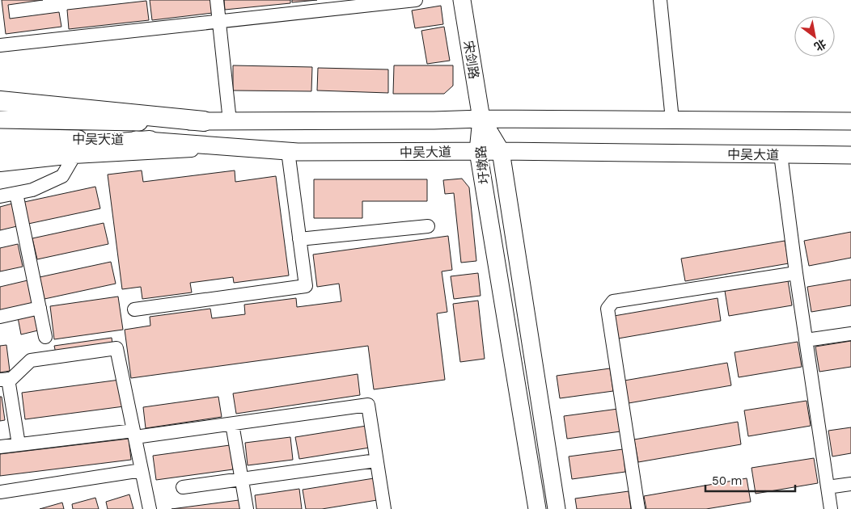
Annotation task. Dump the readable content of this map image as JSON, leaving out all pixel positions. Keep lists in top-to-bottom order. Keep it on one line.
{"streets":{"main road":["宋剑路","中吴大道","圩墩路"]},"crossings":[["宋剑路","中吴大道"],["宋剑路","圩墩路"],["中吴大道","圩墩路"]],"scale_bar":"50 m","north":"bottom right"}
